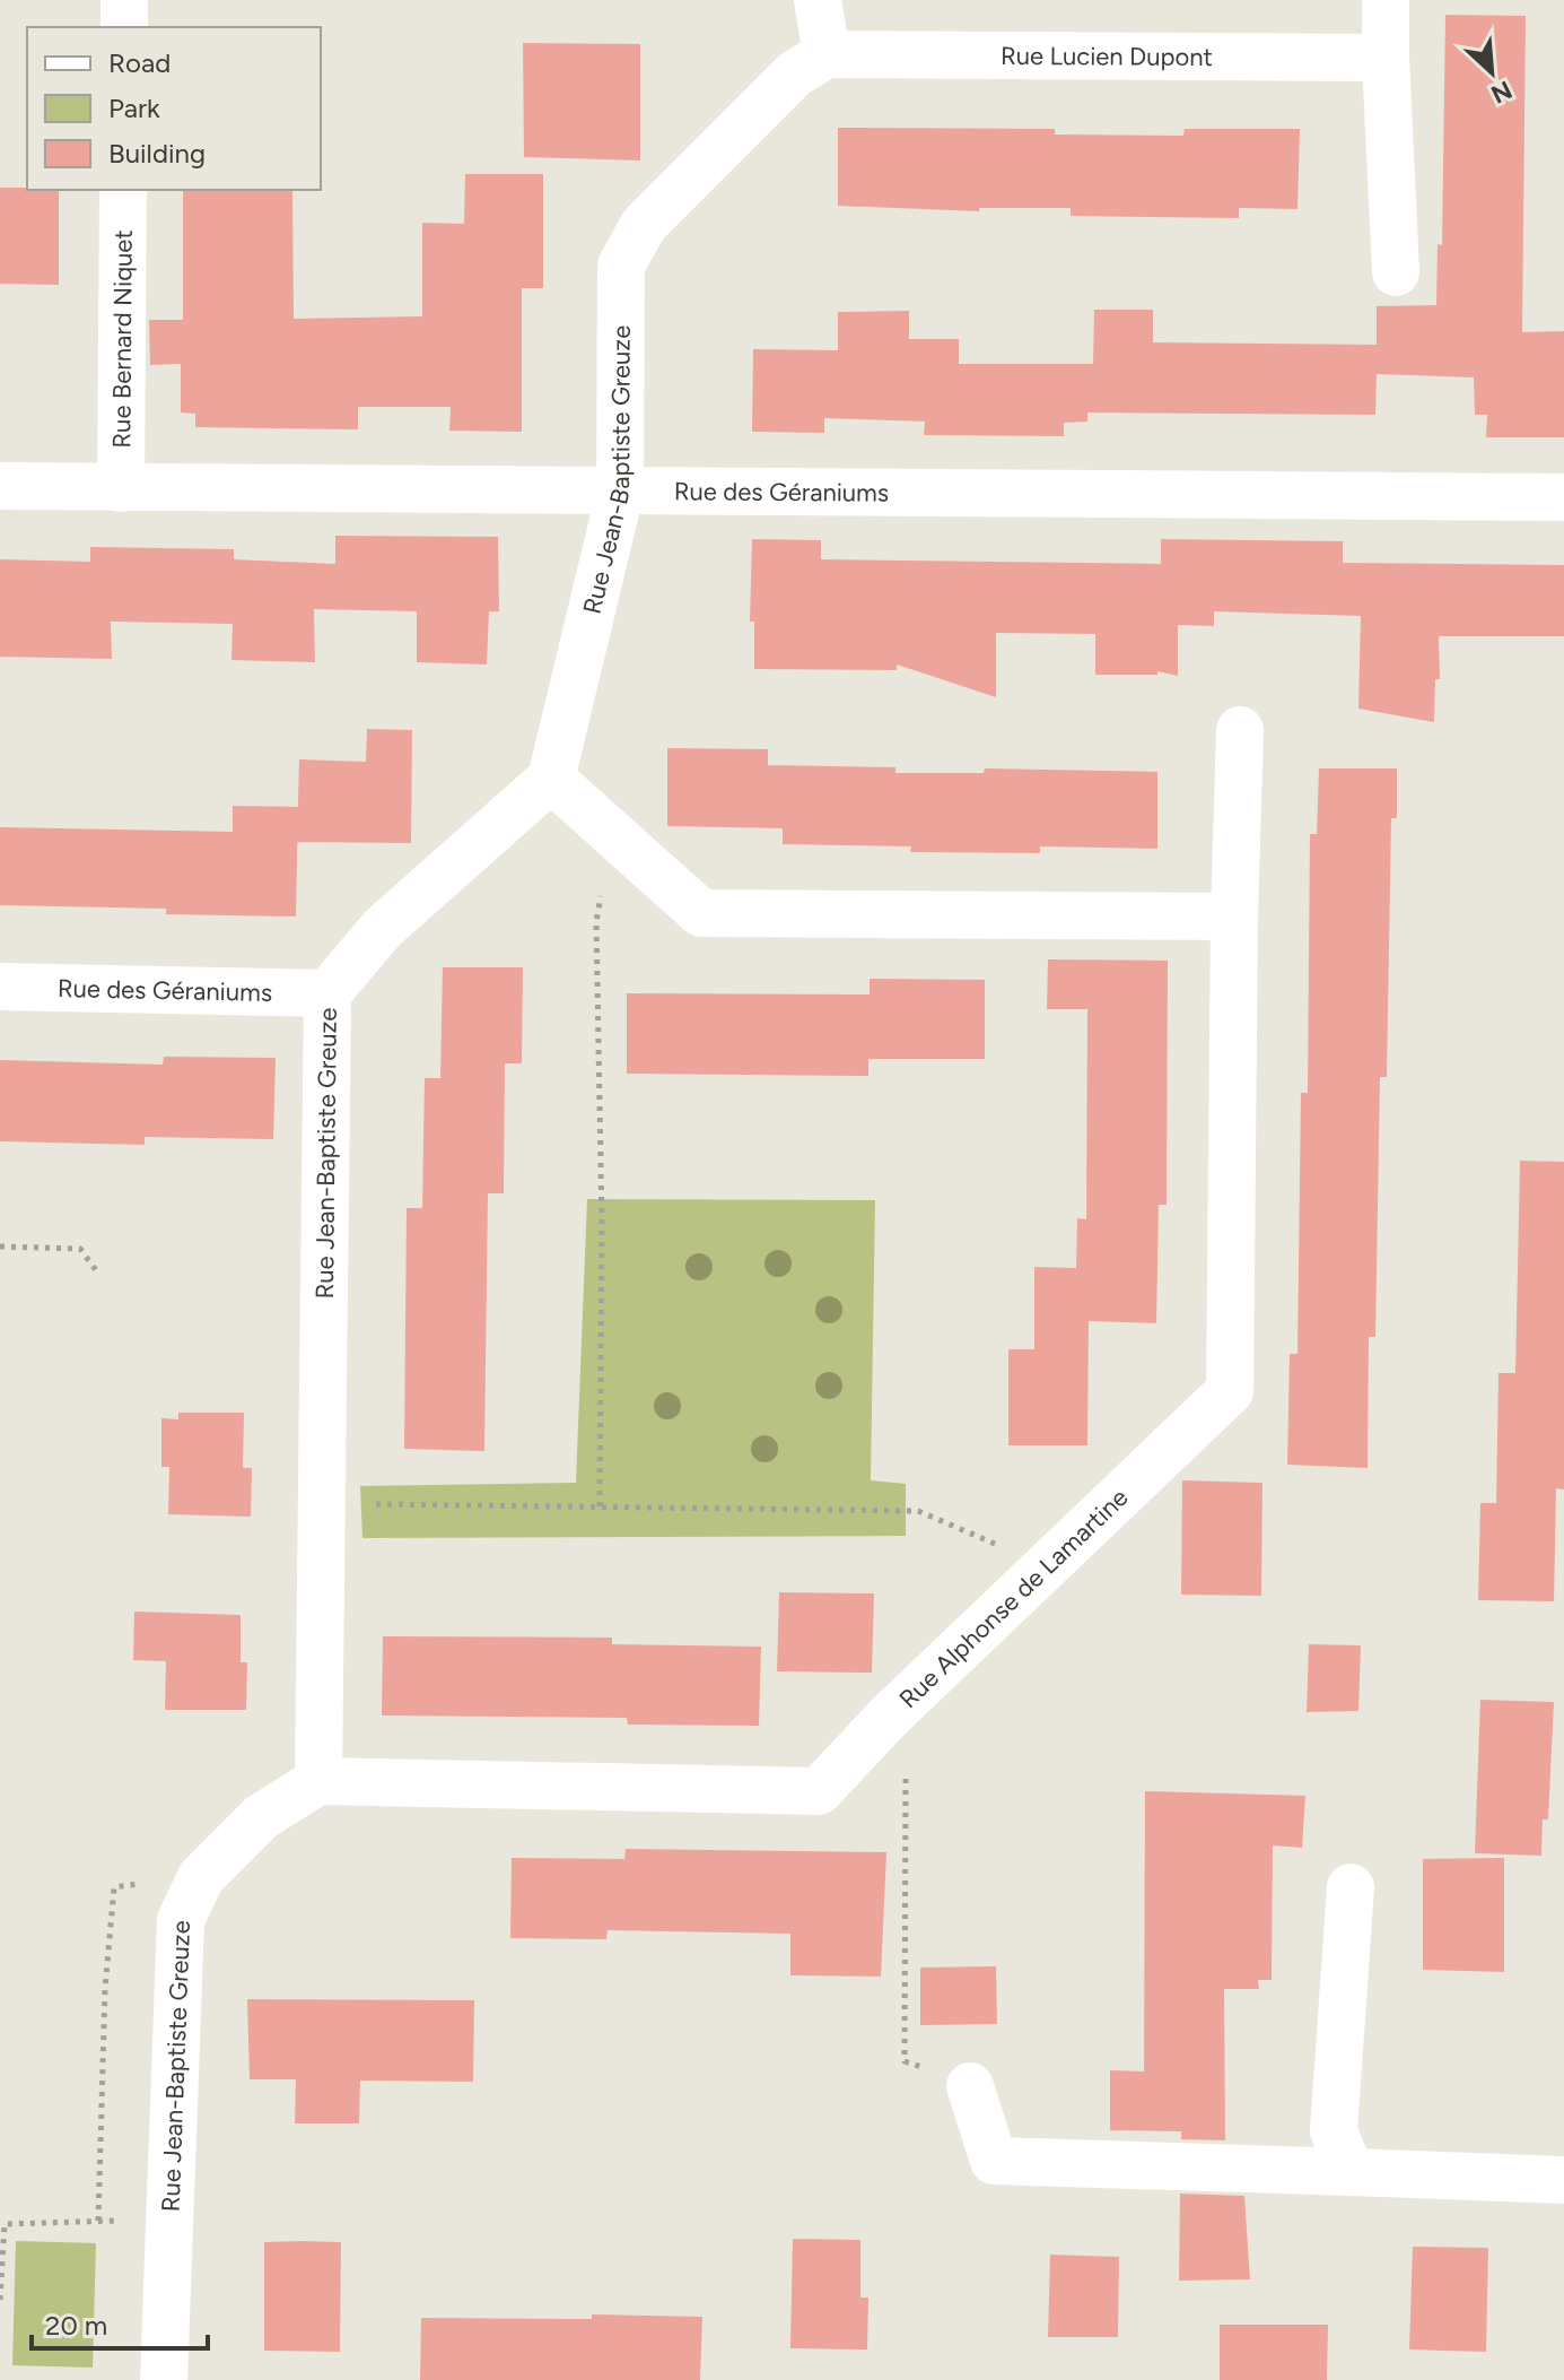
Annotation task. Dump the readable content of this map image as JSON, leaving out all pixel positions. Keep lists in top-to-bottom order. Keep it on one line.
{"streets":{"street":["Rue Lucien Dupont","Rue Bernard Niquet","Rue Jean-Baptiste Greuze","Rue des Géraniums","Rue Alphonse de Lamartine"]},"crossings":[["Rue Lucien Dupont","Rue Jean-Baptiste Greuze"],["Rue Bernard Niquet","Rue des Géraniums"],["Rue Jean-Baptiste Greuze","Rue des Géraniums"],["Rue Jean-Baptiste Greuze","Rue Alphonse de Lamartine"]],"legend":["Road","Park","Building"],"scale_bar":"20 m","north":"bottom right"}
